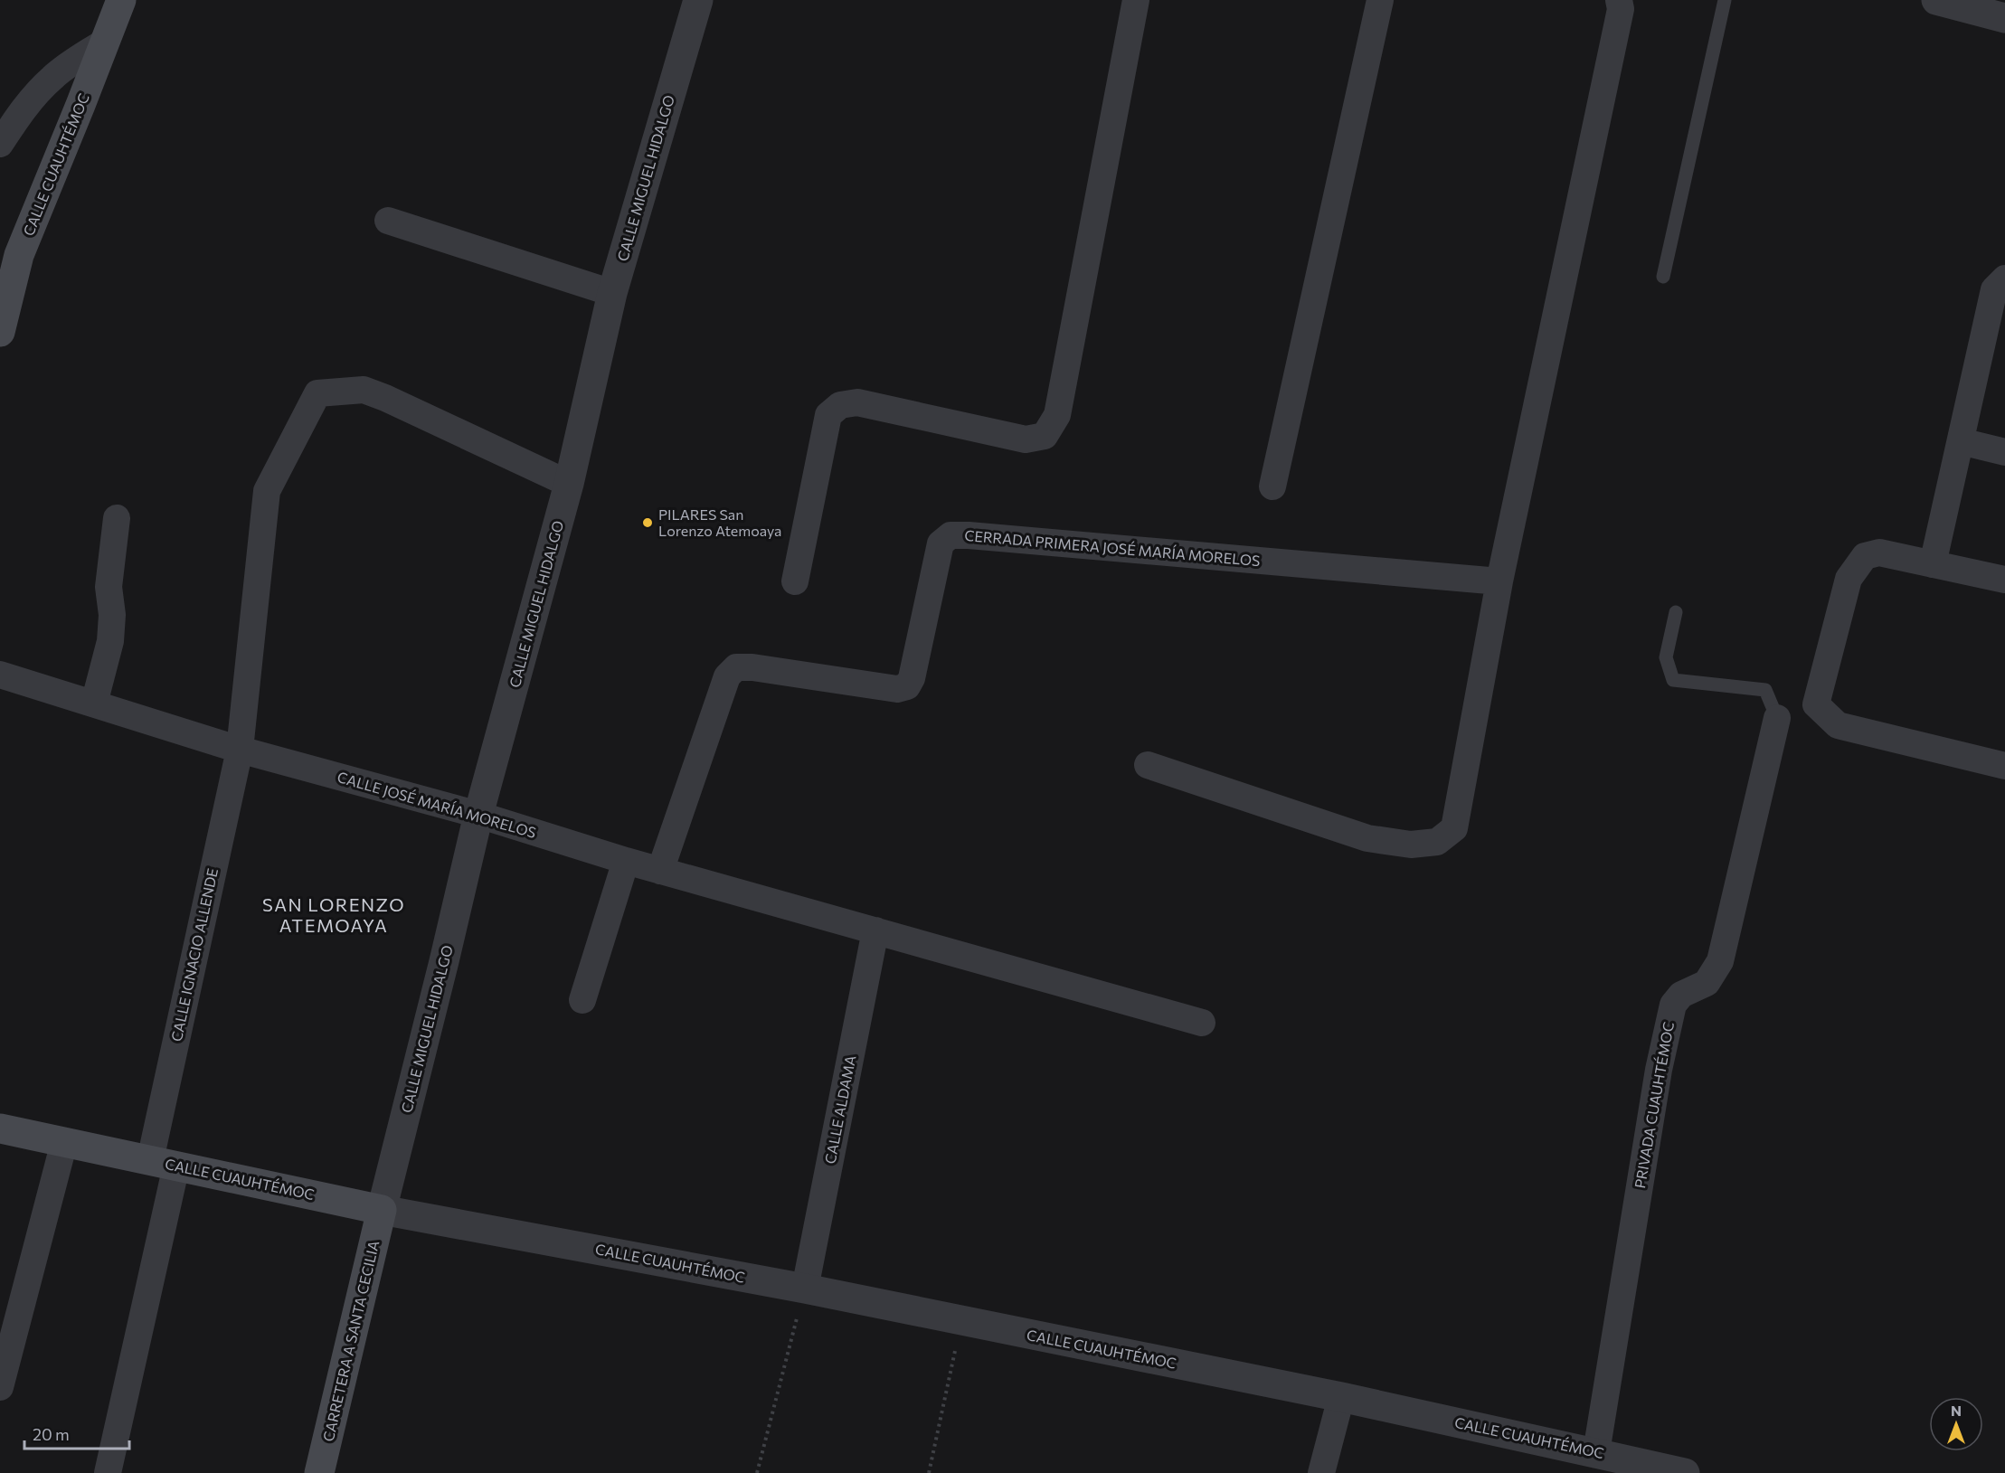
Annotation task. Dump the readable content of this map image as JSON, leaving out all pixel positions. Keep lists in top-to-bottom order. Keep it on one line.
{"streets":{"main road":["CALLE CUAUHTÉMOC","CARRETERA A SANTA CECILIA"],"street":["CALLE MIGUEL HIDALGO","CERRADA PRIMERA JOSÉ MARÍA MORELOS","CALLE JOSÉ MARÍA MORELOS","CALLE IGNACIO ALLENDE","PRIVADA CUAUHTÉMOC","CALLE ALDAMA"]},"crossings":[["CALLE CUAUHTÉMOC","CALLE MIGUEL HIDALGO"],["CALLE CUAUHTÉMOC","CALLE IGNACIO ALLENDE"],["CALLE CUAUHTÉMOC","PRIVADA CUAUHTÉMOC"],["CALLE CUAUHTÉMOC","CALLE ALDAMA"],["CALLE CUAUHTÉMOC","CARRETERA A SANTA CECILIA"],["CALLE MIGUEL HIDALGO","CALLE JOSÉ MARÍA MORELOS"],["CALLE MIGUEL HIDALGO","CALLE IGNACIO ALLENDE"],["CALLE MIGUEL HIDALGO","CARRETERA A SANTA CECILIA"],["CERRADA PRIMERA JOSÉ MARÍA MORELOS","CALLE JOSÉ MARÍA MORELOS"],["CALLE JOSÉ MARÍA MORELOS","CALLE IGNACIO ALLENDE"],["CALLE JOSÉ MARÍA MORELOS","CALLE ALDAMA"]],"districts":["SAN LORENZO ATEMOAYA"],"places":["PILARES San Lorenzo Atemoaya"],"scale_bar":"20 m","north":"top"}
